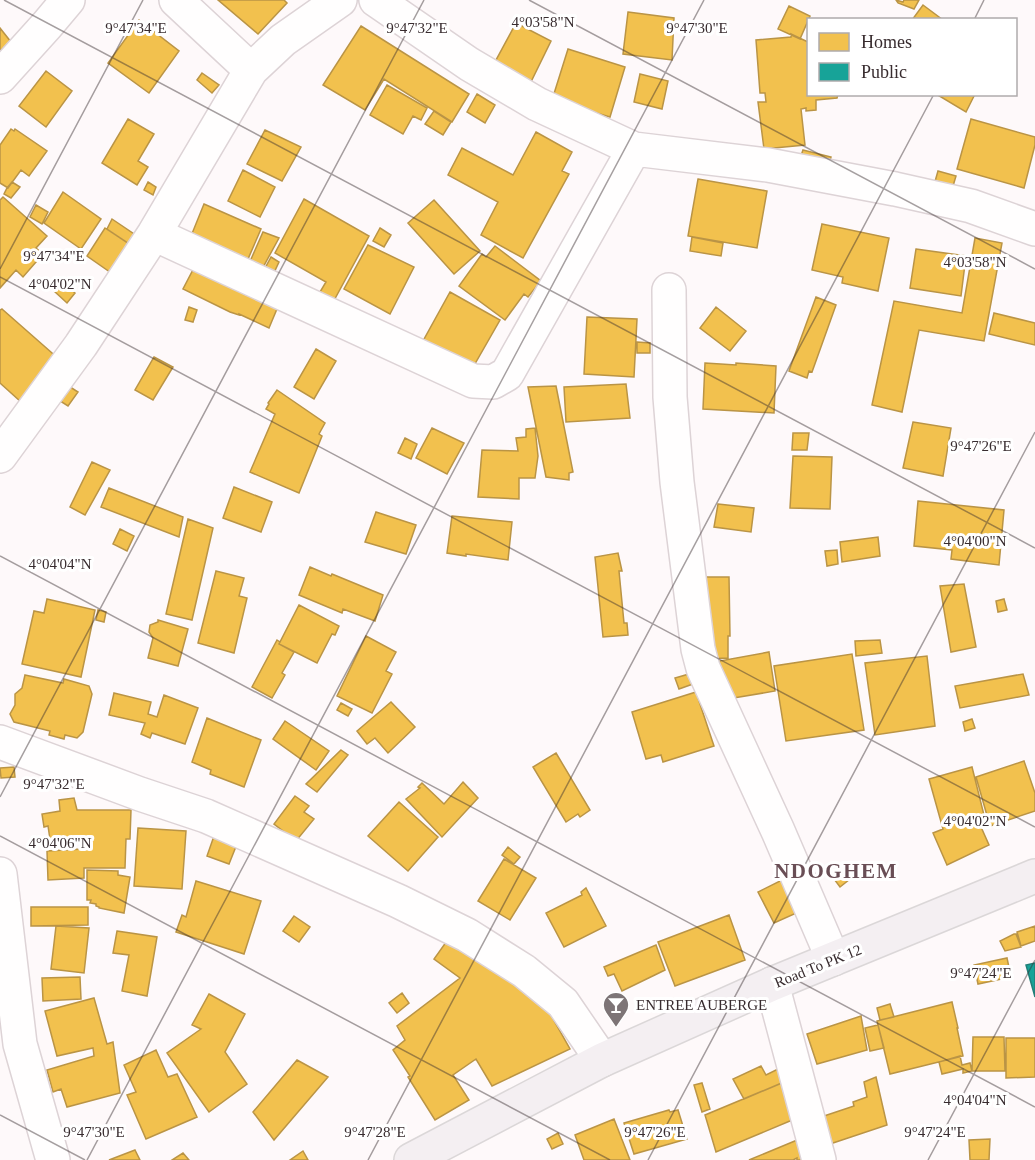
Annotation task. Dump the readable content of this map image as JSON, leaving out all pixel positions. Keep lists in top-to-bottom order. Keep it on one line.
{"streets":{"main road":["Road To PK 12"]},"districts":["NDOGHEM"],"places":{"bar":["ENTREE AUBERGE"]},"legend":["Homes","Public"],"coordinates":["4°03'58\"N","9°47'34\"E","9°47'32\"E","9°47'30\"E","4°04'02\"N","9°47'26\"E","4°04'00\"N","4°04'04\"N","4°04'06\"N","9°47'24\"E","9°47'28\"E"]}
